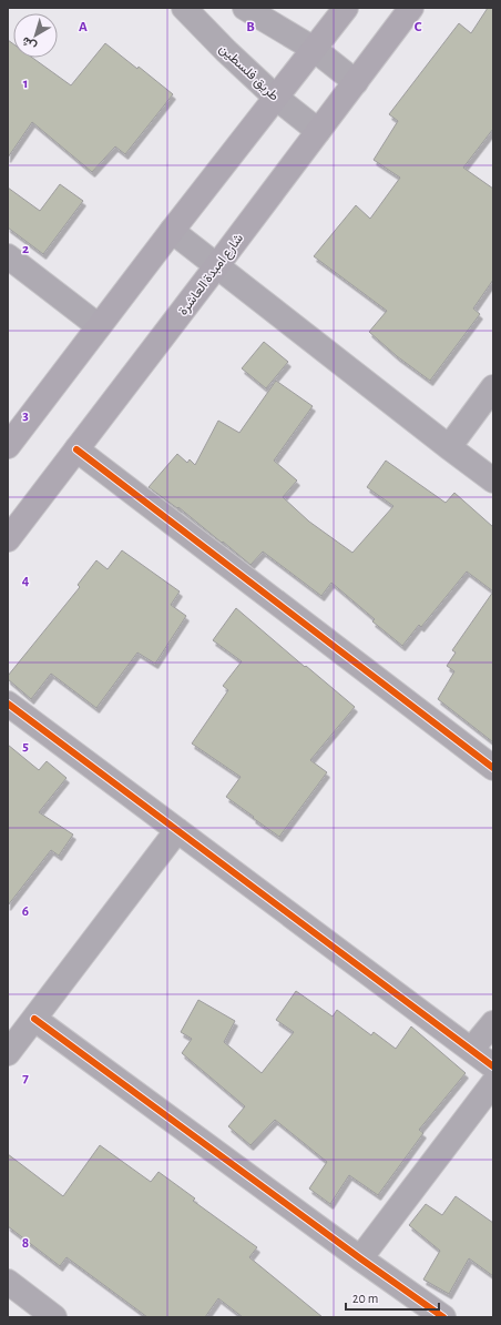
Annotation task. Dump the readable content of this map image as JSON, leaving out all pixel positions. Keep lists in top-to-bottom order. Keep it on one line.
{"streets":{"main road":["شارع امبدة العاشرة"],"street":["طريق فلسطين"]},"crossings":[["طريق فلسطين","شارع امبدة العاشرة"]],"scale_bar":"20 m","north":"bottom left","grid":{"columns":["A","B","C"],"rows":["1","2","3","4","5","6","7","8"]}}
